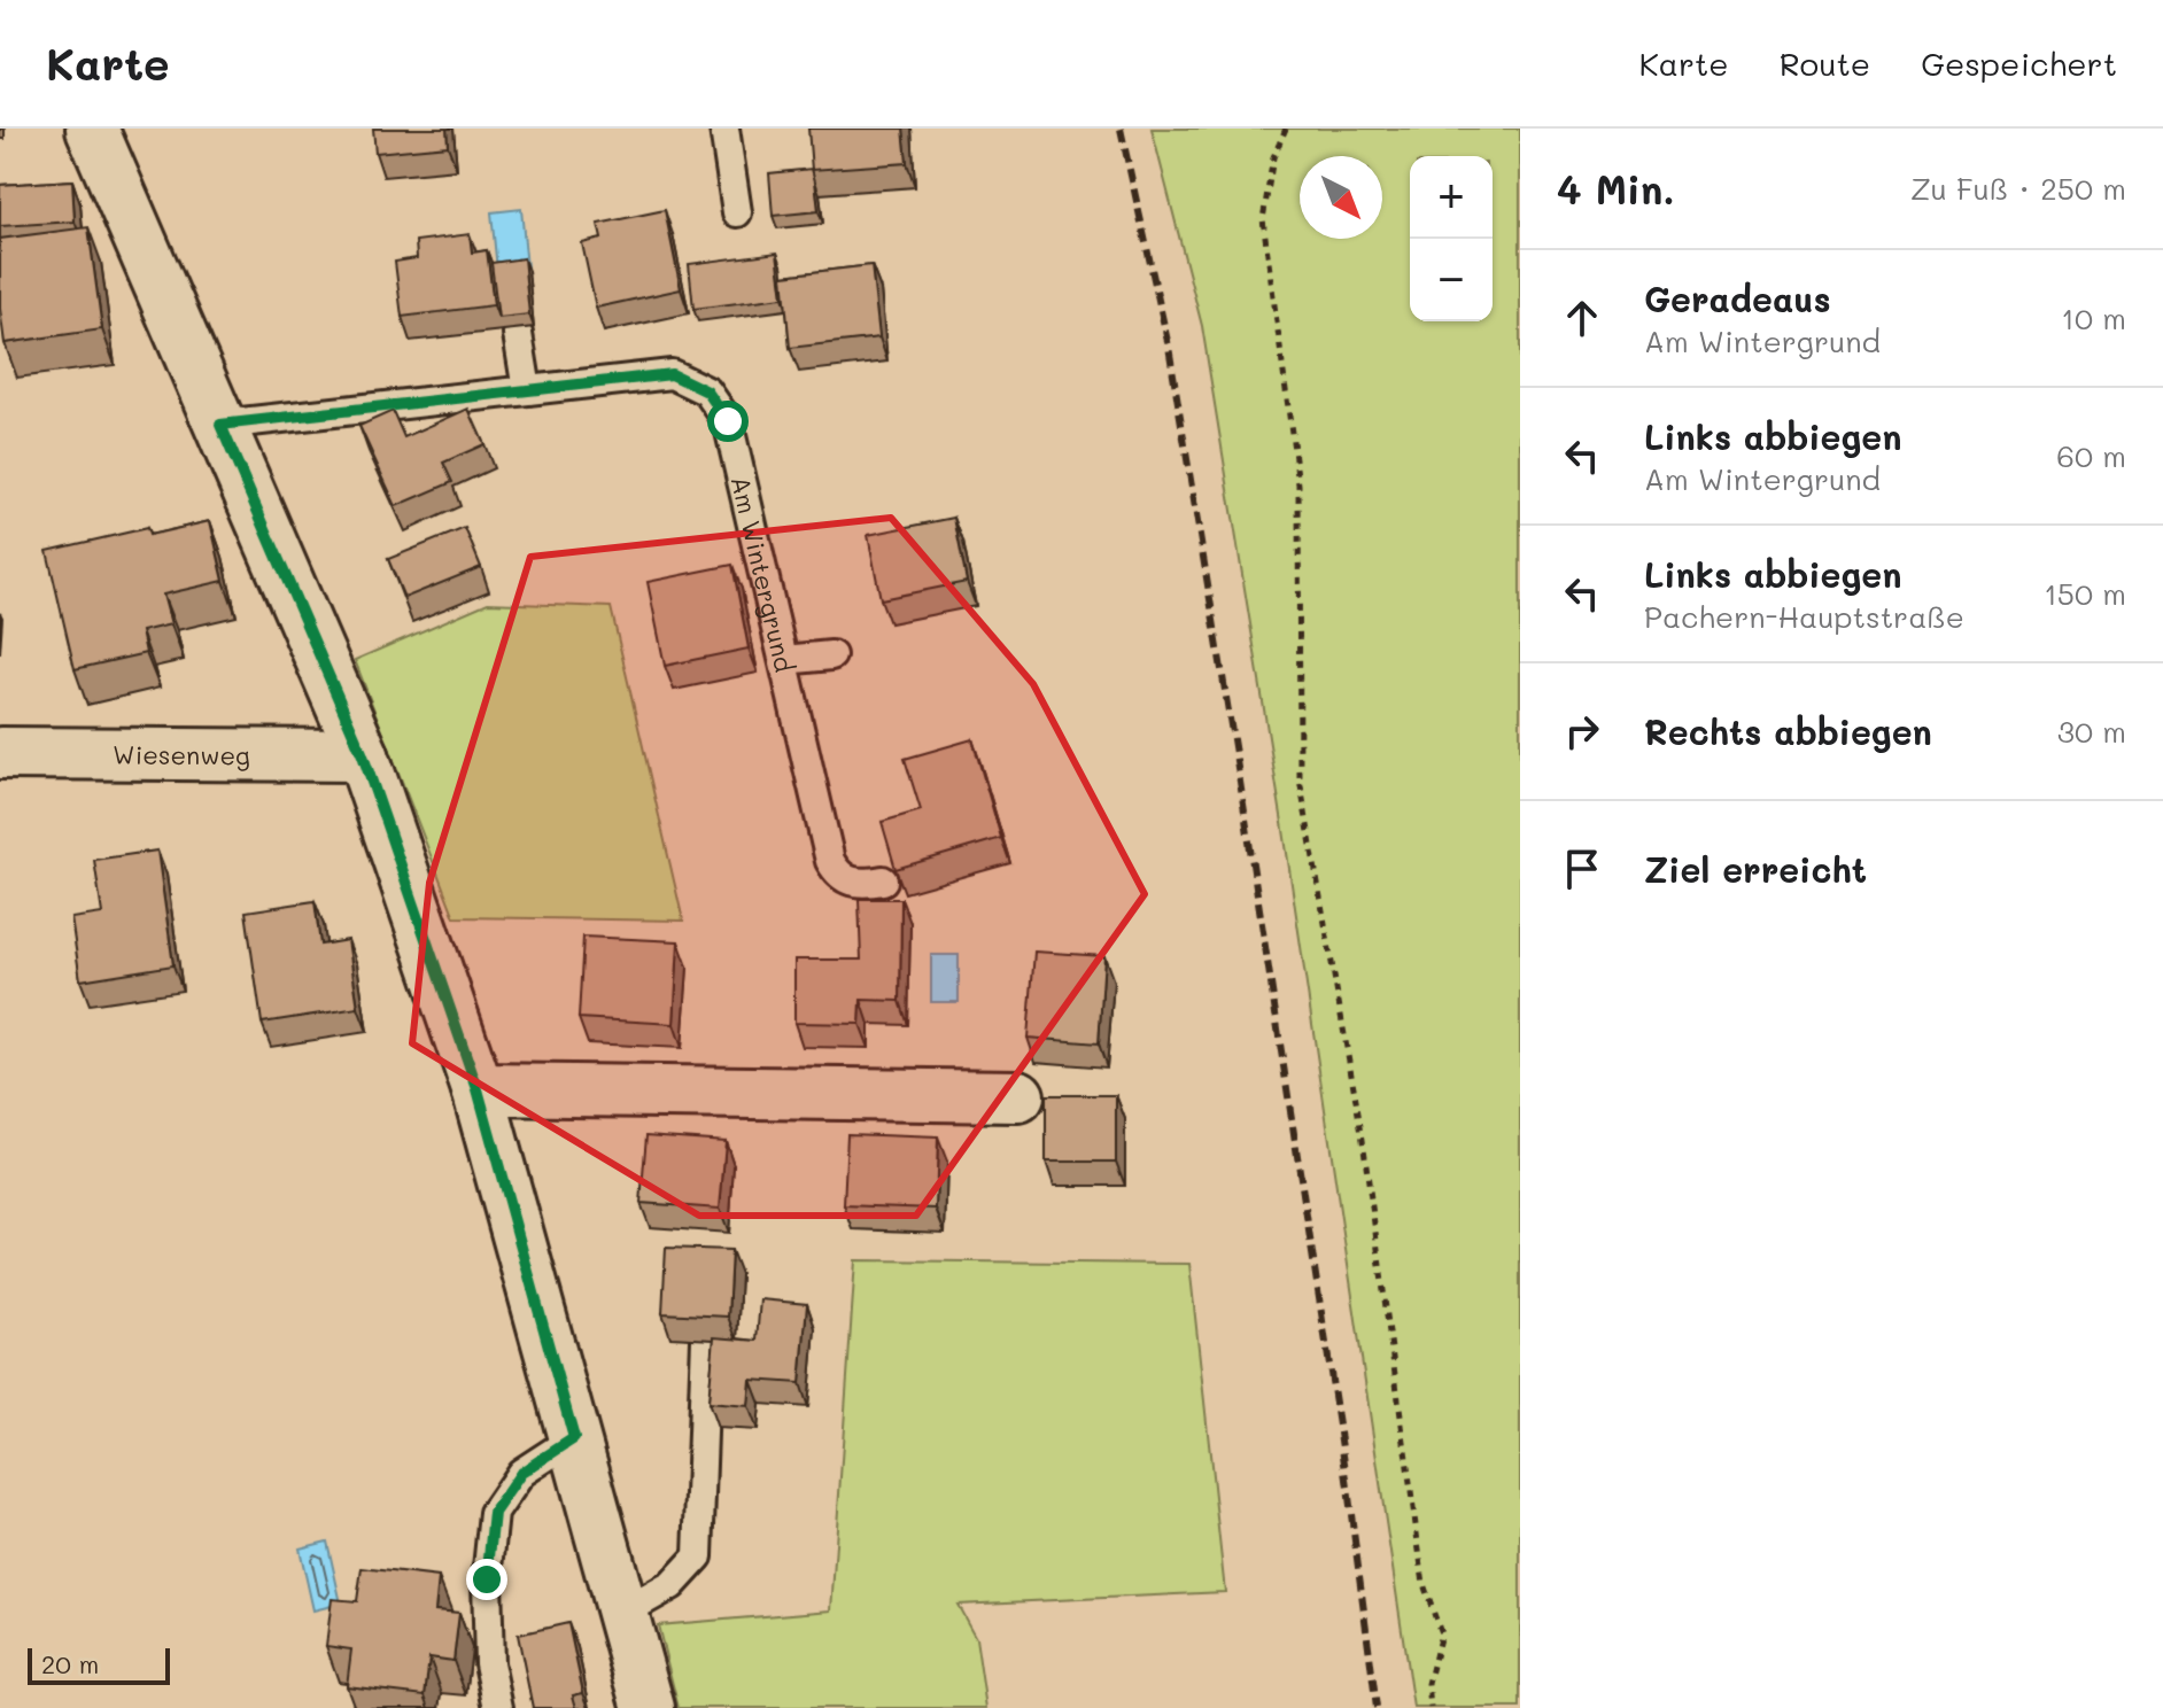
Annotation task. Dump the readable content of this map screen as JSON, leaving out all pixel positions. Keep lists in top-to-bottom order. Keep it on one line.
{"streets":{"main road":["Wiesenweg"],"lane":["Am Wintergrund"]},"scale_bar":"20 m","north":"bottom right","page":{"header":"Karte","nav":["Karte","Route","Gespeichert"],"heading":["4 Min.","Zu Fuß · 250 m"],"map_buttons":["+","−"],"list":[["Geradeaus","Am Wintergrund","10 m"],["Links abbiegen","Am Wintergrund","60 m"],["Links abbiegen","Pachern-Hauptstraße","150 m"],["Rechts abbiegen","30 m"],"Ziel erreicht"],"scale":"20 m"}}
